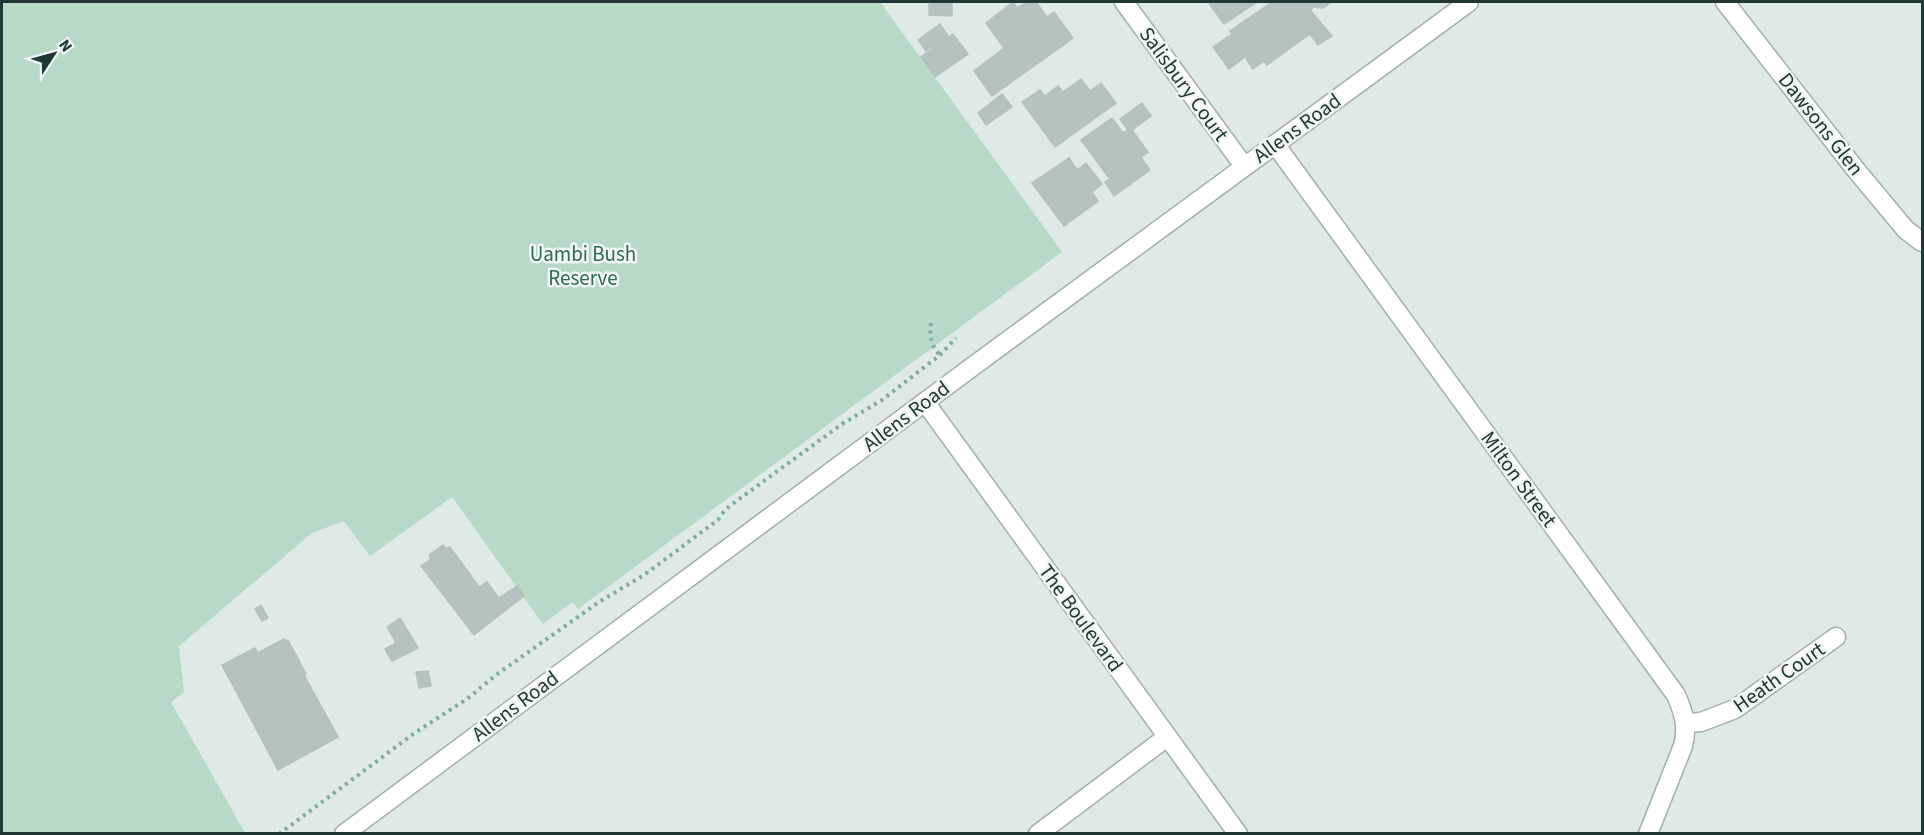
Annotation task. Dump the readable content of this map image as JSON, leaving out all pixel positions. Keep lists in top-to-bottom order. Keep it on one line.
{"streets":{"street":["Salisbury Court","Dawsons Glen","Allens Road","Milton Street","The Boulevard","Heath Court"]},"crossings":[["Salisbury Court","Allens Road"],["Allens Road","Milton Street"],["Allens Road","The Boulevard"],["Milton Street","Heath Court"]],"parks":["Uambi Bush Reserve"],"north":"top right"}
